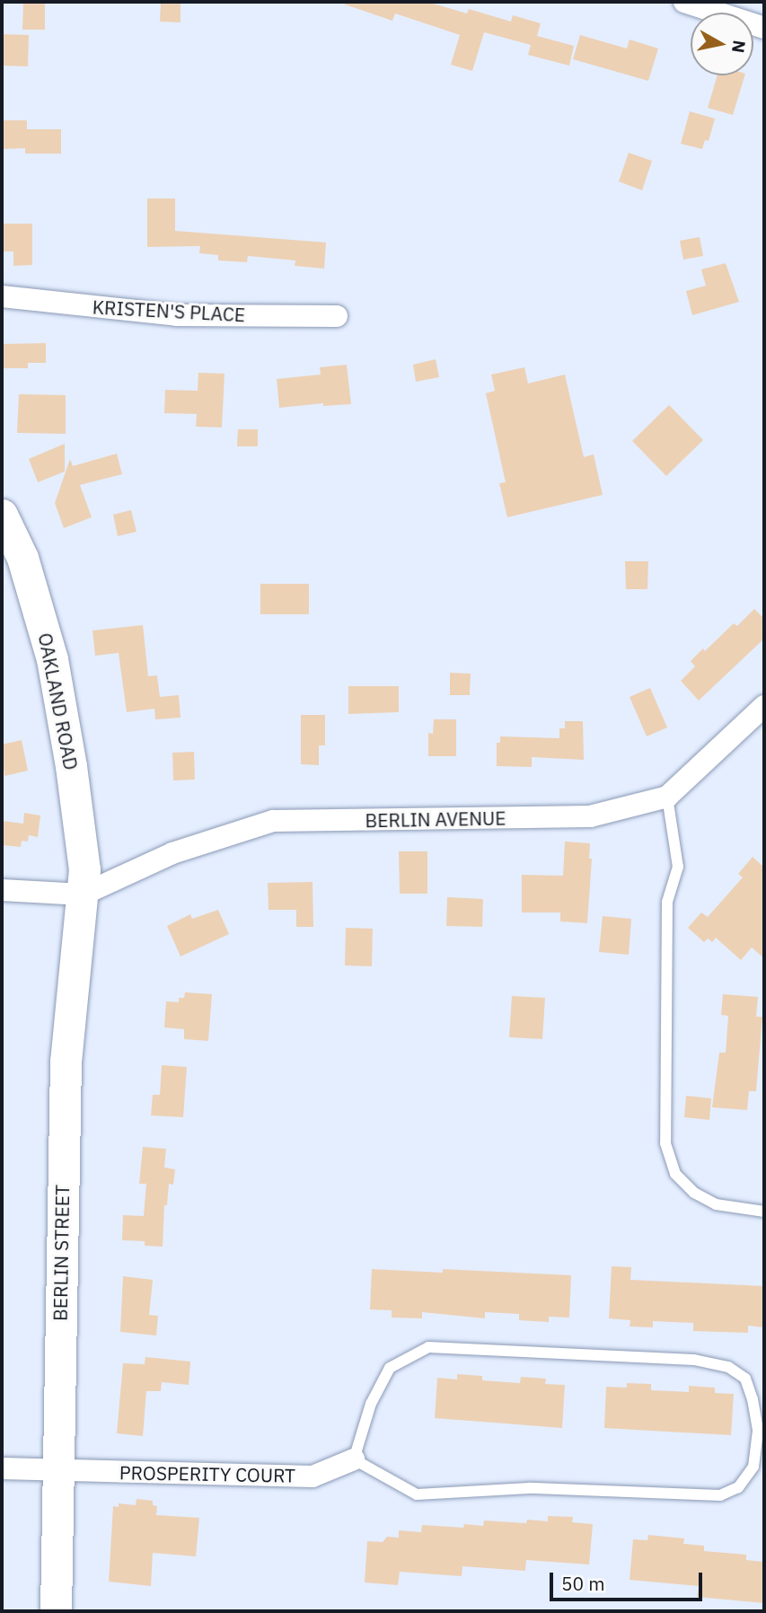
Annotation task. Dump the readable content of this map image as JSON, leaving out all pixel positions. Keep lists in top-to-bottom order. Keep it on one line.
{"streets":{"main road":["OAKLAND ROAD","BERLIN STREET"],"street":["KRISTEN'S PLACE","BERLIN AVENUE","PROSPERITY COURT"]},"crossings":[["OAKLAND ROAD","BERLIN AVENUE"],["OAKLAND ROAD","BERLIN STREET"],["BERLIN AVENUE","BERLIN STREET"],["BERLIN STREET","PROSPERITY COURT"]],"scale_bar":"50 m","north":"right"}
